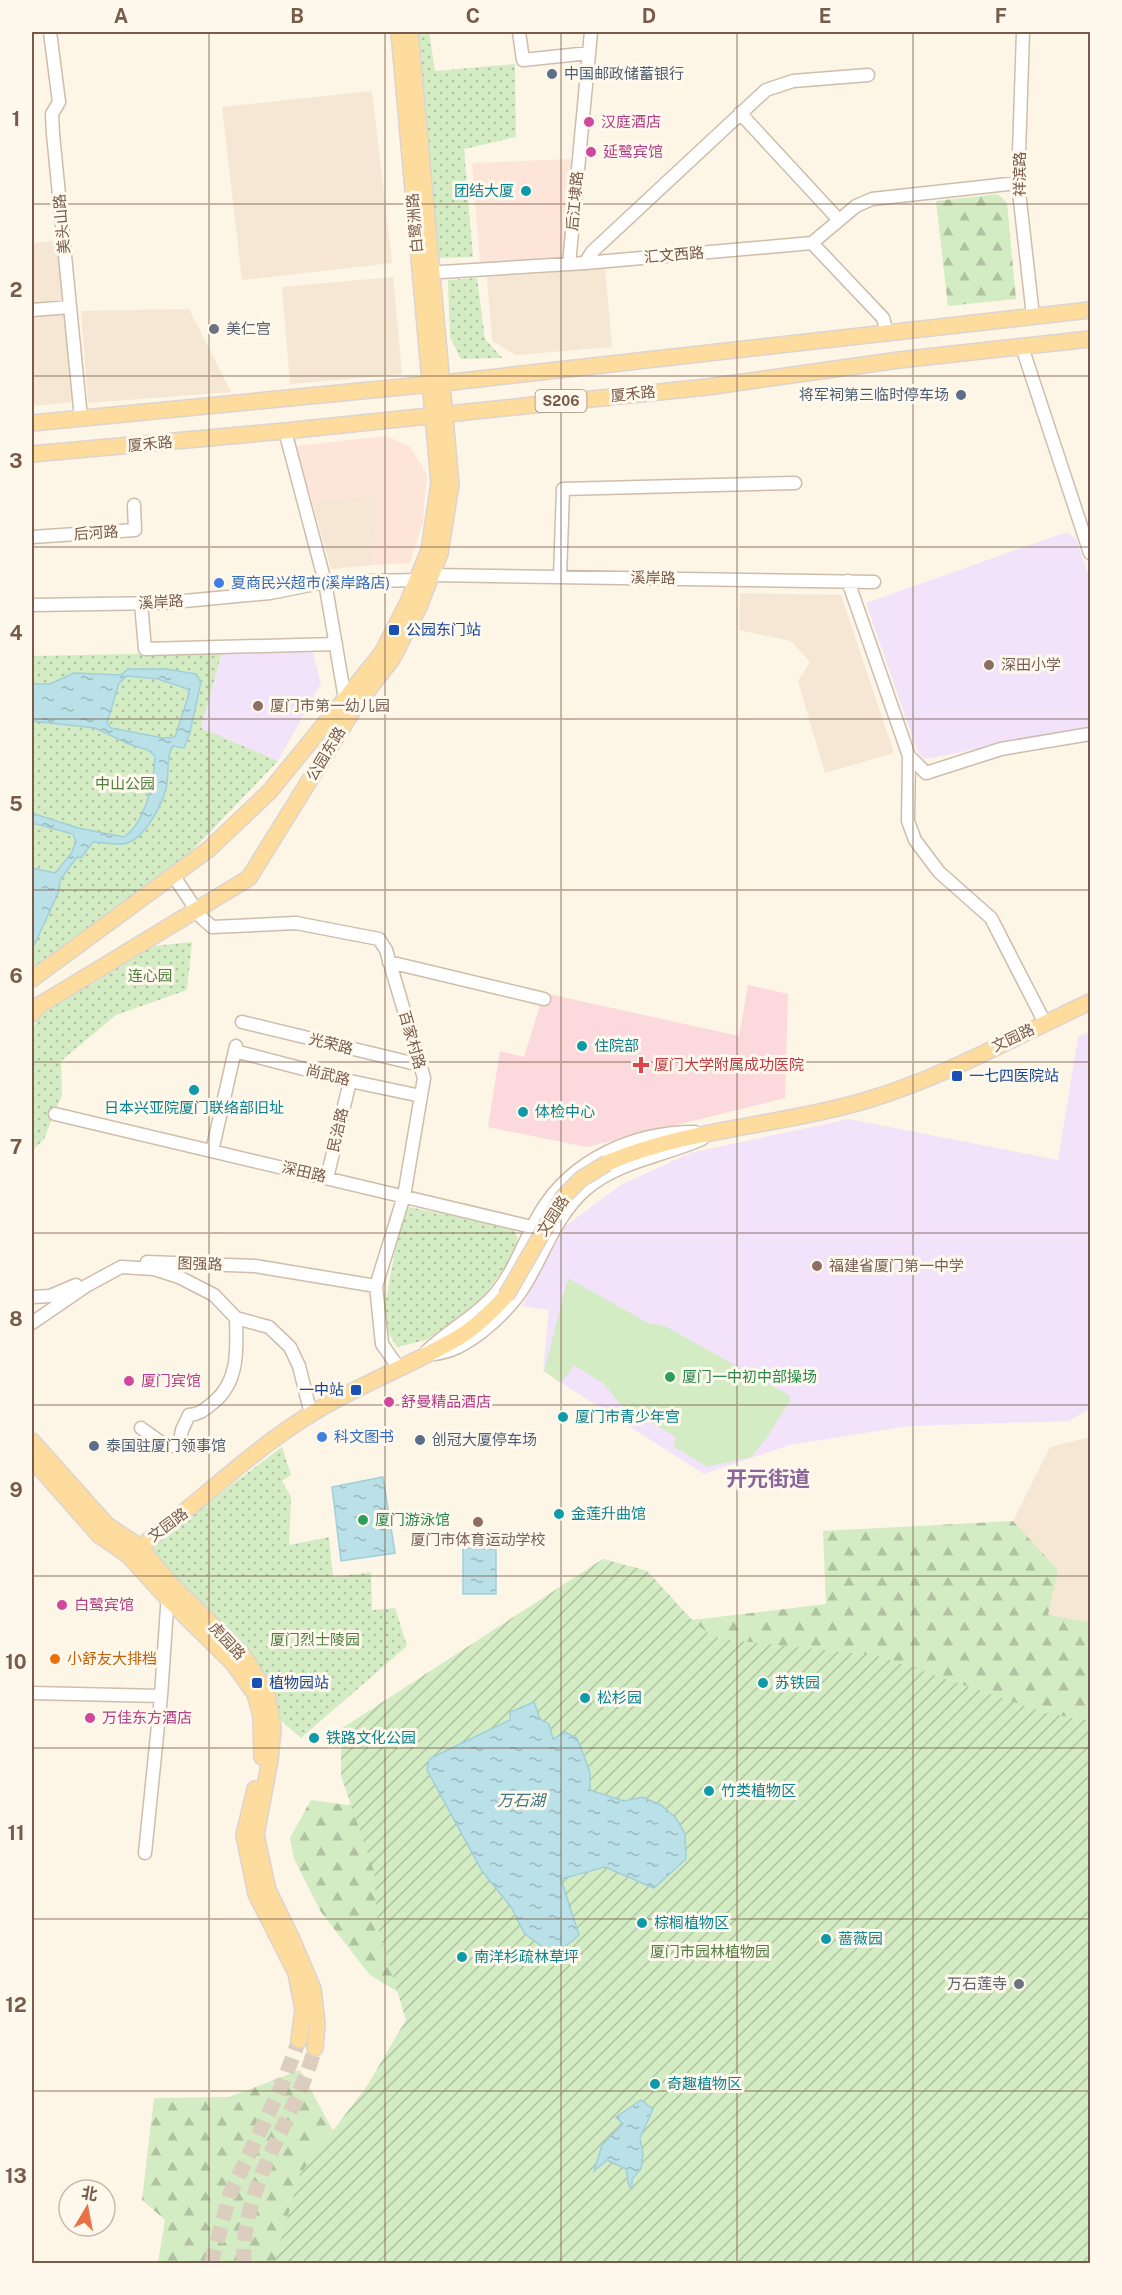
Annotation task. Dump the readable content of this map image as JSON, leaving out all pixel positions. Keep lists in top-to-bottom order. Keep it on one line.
{"streets":{"main road":["白鹭洲路","厦禾路","S206","公园东路","文园路","虎园路"],"street":["祥滨路","后江埭路","美头山路","汇文西路","后河路","溪岸路","百家村路","光荣路","尚武路","民治路","深田路","图强路"]},"crossings":[["祥滨路","S206"],["后江埭路","汇文西路"],["白鹭洲路","汇文西路"],["白鹭洲路","S206"],["白鹭洲路","公园东路"],["美头山路","S206"],["厦禾路","公园东路"],["S206","公园东路"],["溪岸路","公园东路"],["公园东路","百家村路"],["文园路","百家村路"],["文园路","虎园路"],["百家村路","光荣路"],["百家村路","尚武路"],["百家村路","深田路"],["百家村路","图强路"],["尚武路","民治路"],["尚武路","深田路"],["民治路","深田路"]],"districts":["开元街道"],"water":["万石湖"],"parks":["中山公园","连心园","厦门烈士陵园","厦门市园林植物园"],"places":{"other":["中国邮政储蓄银行","汉庭酒店","延鹭宾馆","团结大厦","美仁宫","将军祠第三临时停车场","夏商民兴超市(溪岸路店)","深田小学","厦门市第一幼儿园","住院部","日本兴亚院厦门联络部旧址","体检中心","福建省厦门第一中学","厦门一中初中部操场","厦门宾馆","舒曼精品酒店","厦门市青少年宫","科文图书","创冠大厦停车场","泰国驻厦门领事馆","金莲升曲馆","厦门游泳馆","厦门市体育运动学校","白鹭宾馆","小舒友大排档","苏铁园","松杉园","万佳东方酒店","铁路文化公园","竹类植物区","棕榈植物区","蔷薇园","南洋杉疏林草坪","万石莲寺","奇趣植物区"],"transit":["公园东门站","一七四医院站","一中站","植物园站"],"health":["厦门大学附属成功医院"]},"north":"top","grid":{"columns":["A","B","C","D","E","F"],"rows":["1","2","3","4","5","6","7","8","9","10","11","12","13"]}}
